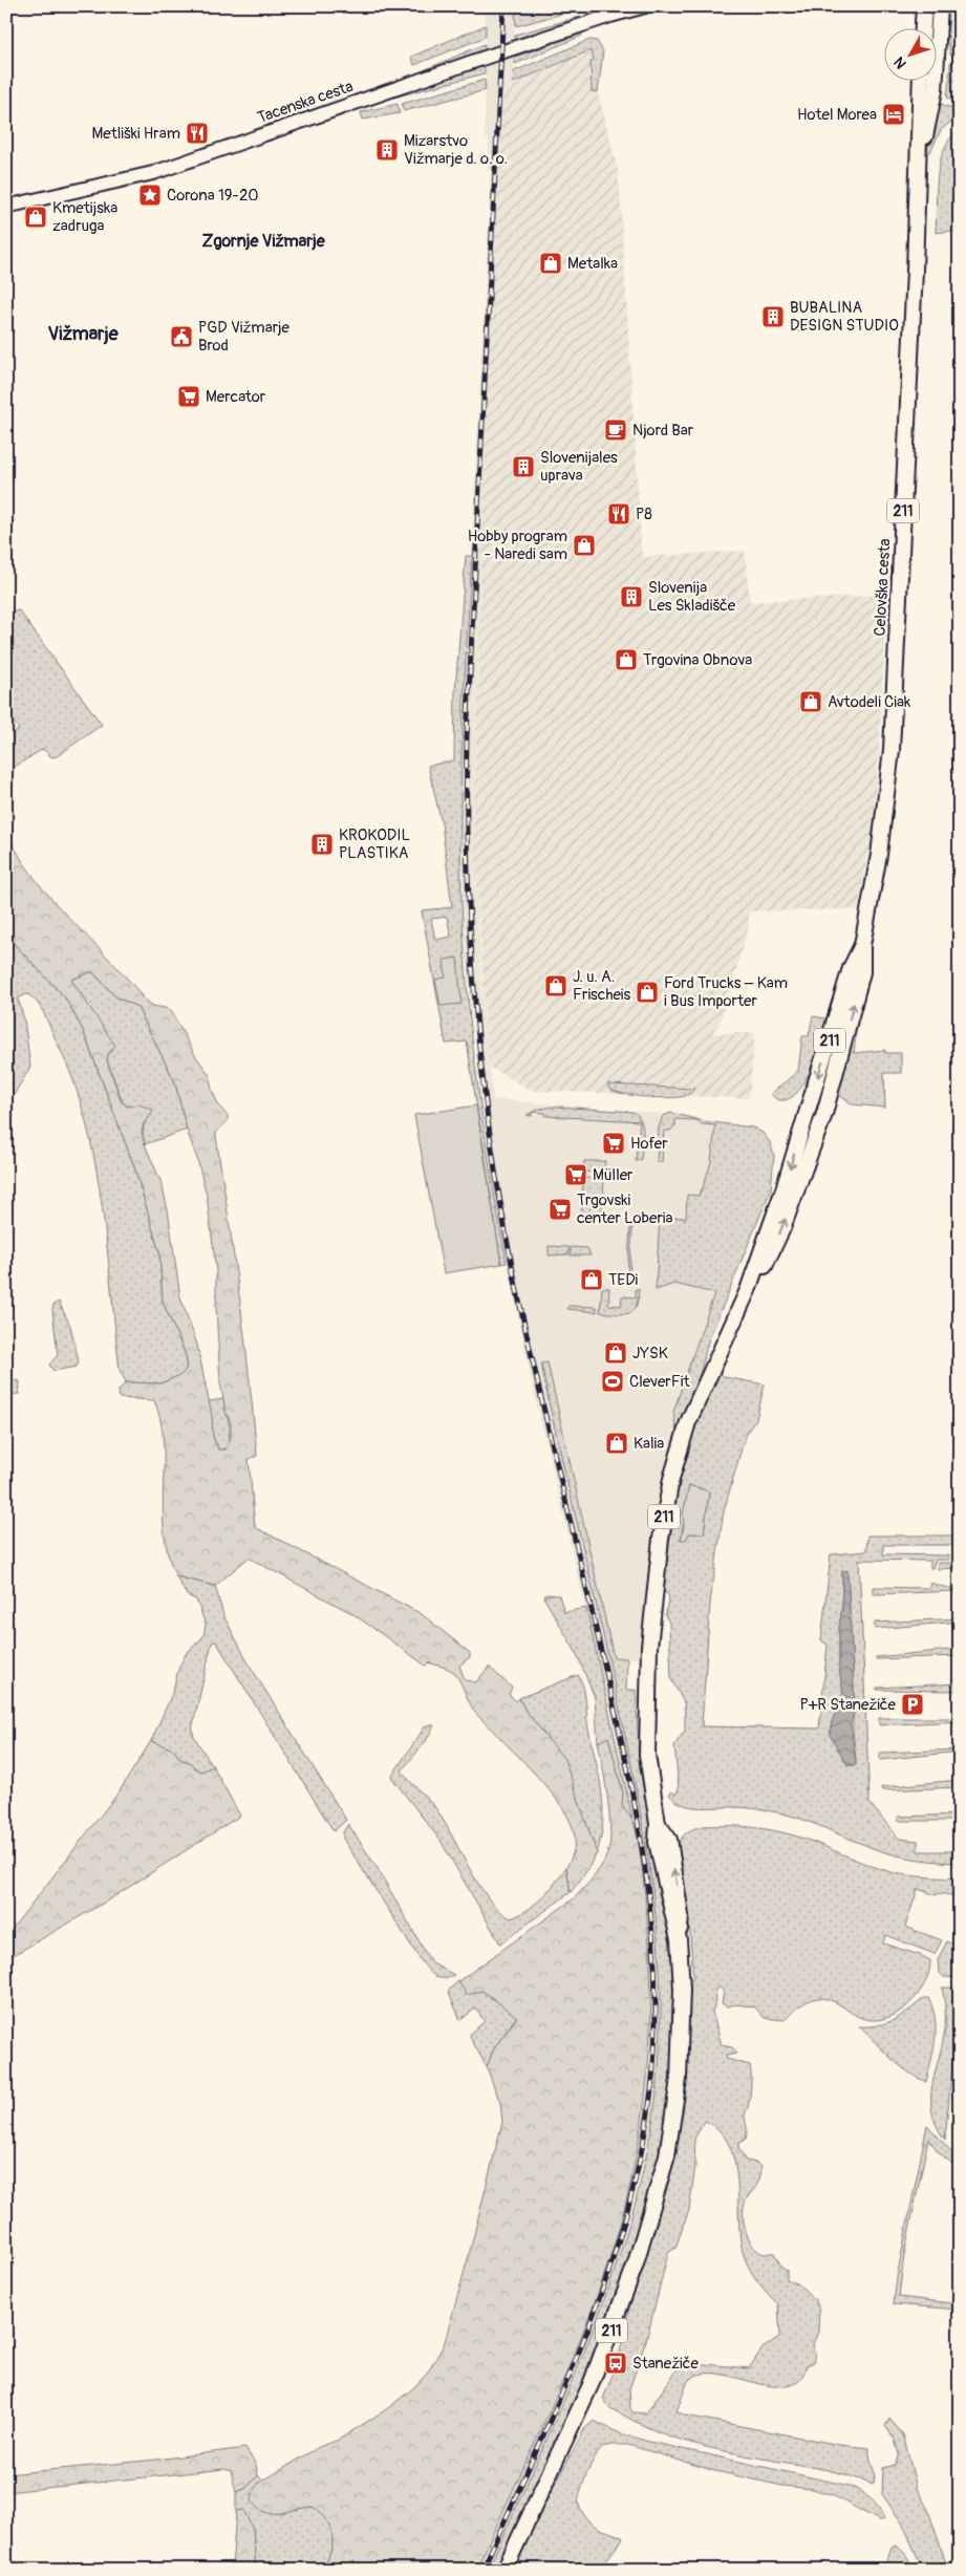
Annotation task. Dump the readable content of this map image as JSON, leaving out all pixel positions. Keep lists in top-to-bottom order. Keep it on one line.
{"streets":{"main road":["Tacenska cesta","211","Celovška cesta"]},"crossings":[["211","Celovška cesta"]],"districts":["Zgornje Vižmarje","Vižmarje"],"places":{"hotel":["Hotel Morea"],"restaurant":["Metliški Hram","P8"],"building":["Mizarstvo Vižmarje d. o. o.","BUBALINA DESIGN STUDIO","Slovenijales uprava","Slovenija Les Skladišče","KROKODIL PLASTIKA"],"place":["Corona 19-20"],"shop":["Kmetijska zadruga","Metalka","Hobby program - Naredi sam","Trgovina Obnova","Avtodeli Ciak","J. u. A. Frischeis","Ford Trucks – Kam i Bus Importer","TEDi","JYSK","Kalia"],"public building":["PGD Vižmarje Brod"],"supermarket":["Mercator","Hofer","Müller","Trgovski center Loberia"],"cafe":["Njord Bar"],"sports":["CleverFit"],"parking":["P+R Stanežiče"],"bus stop":["Stanežiče"]},"north":"bottom left"}
